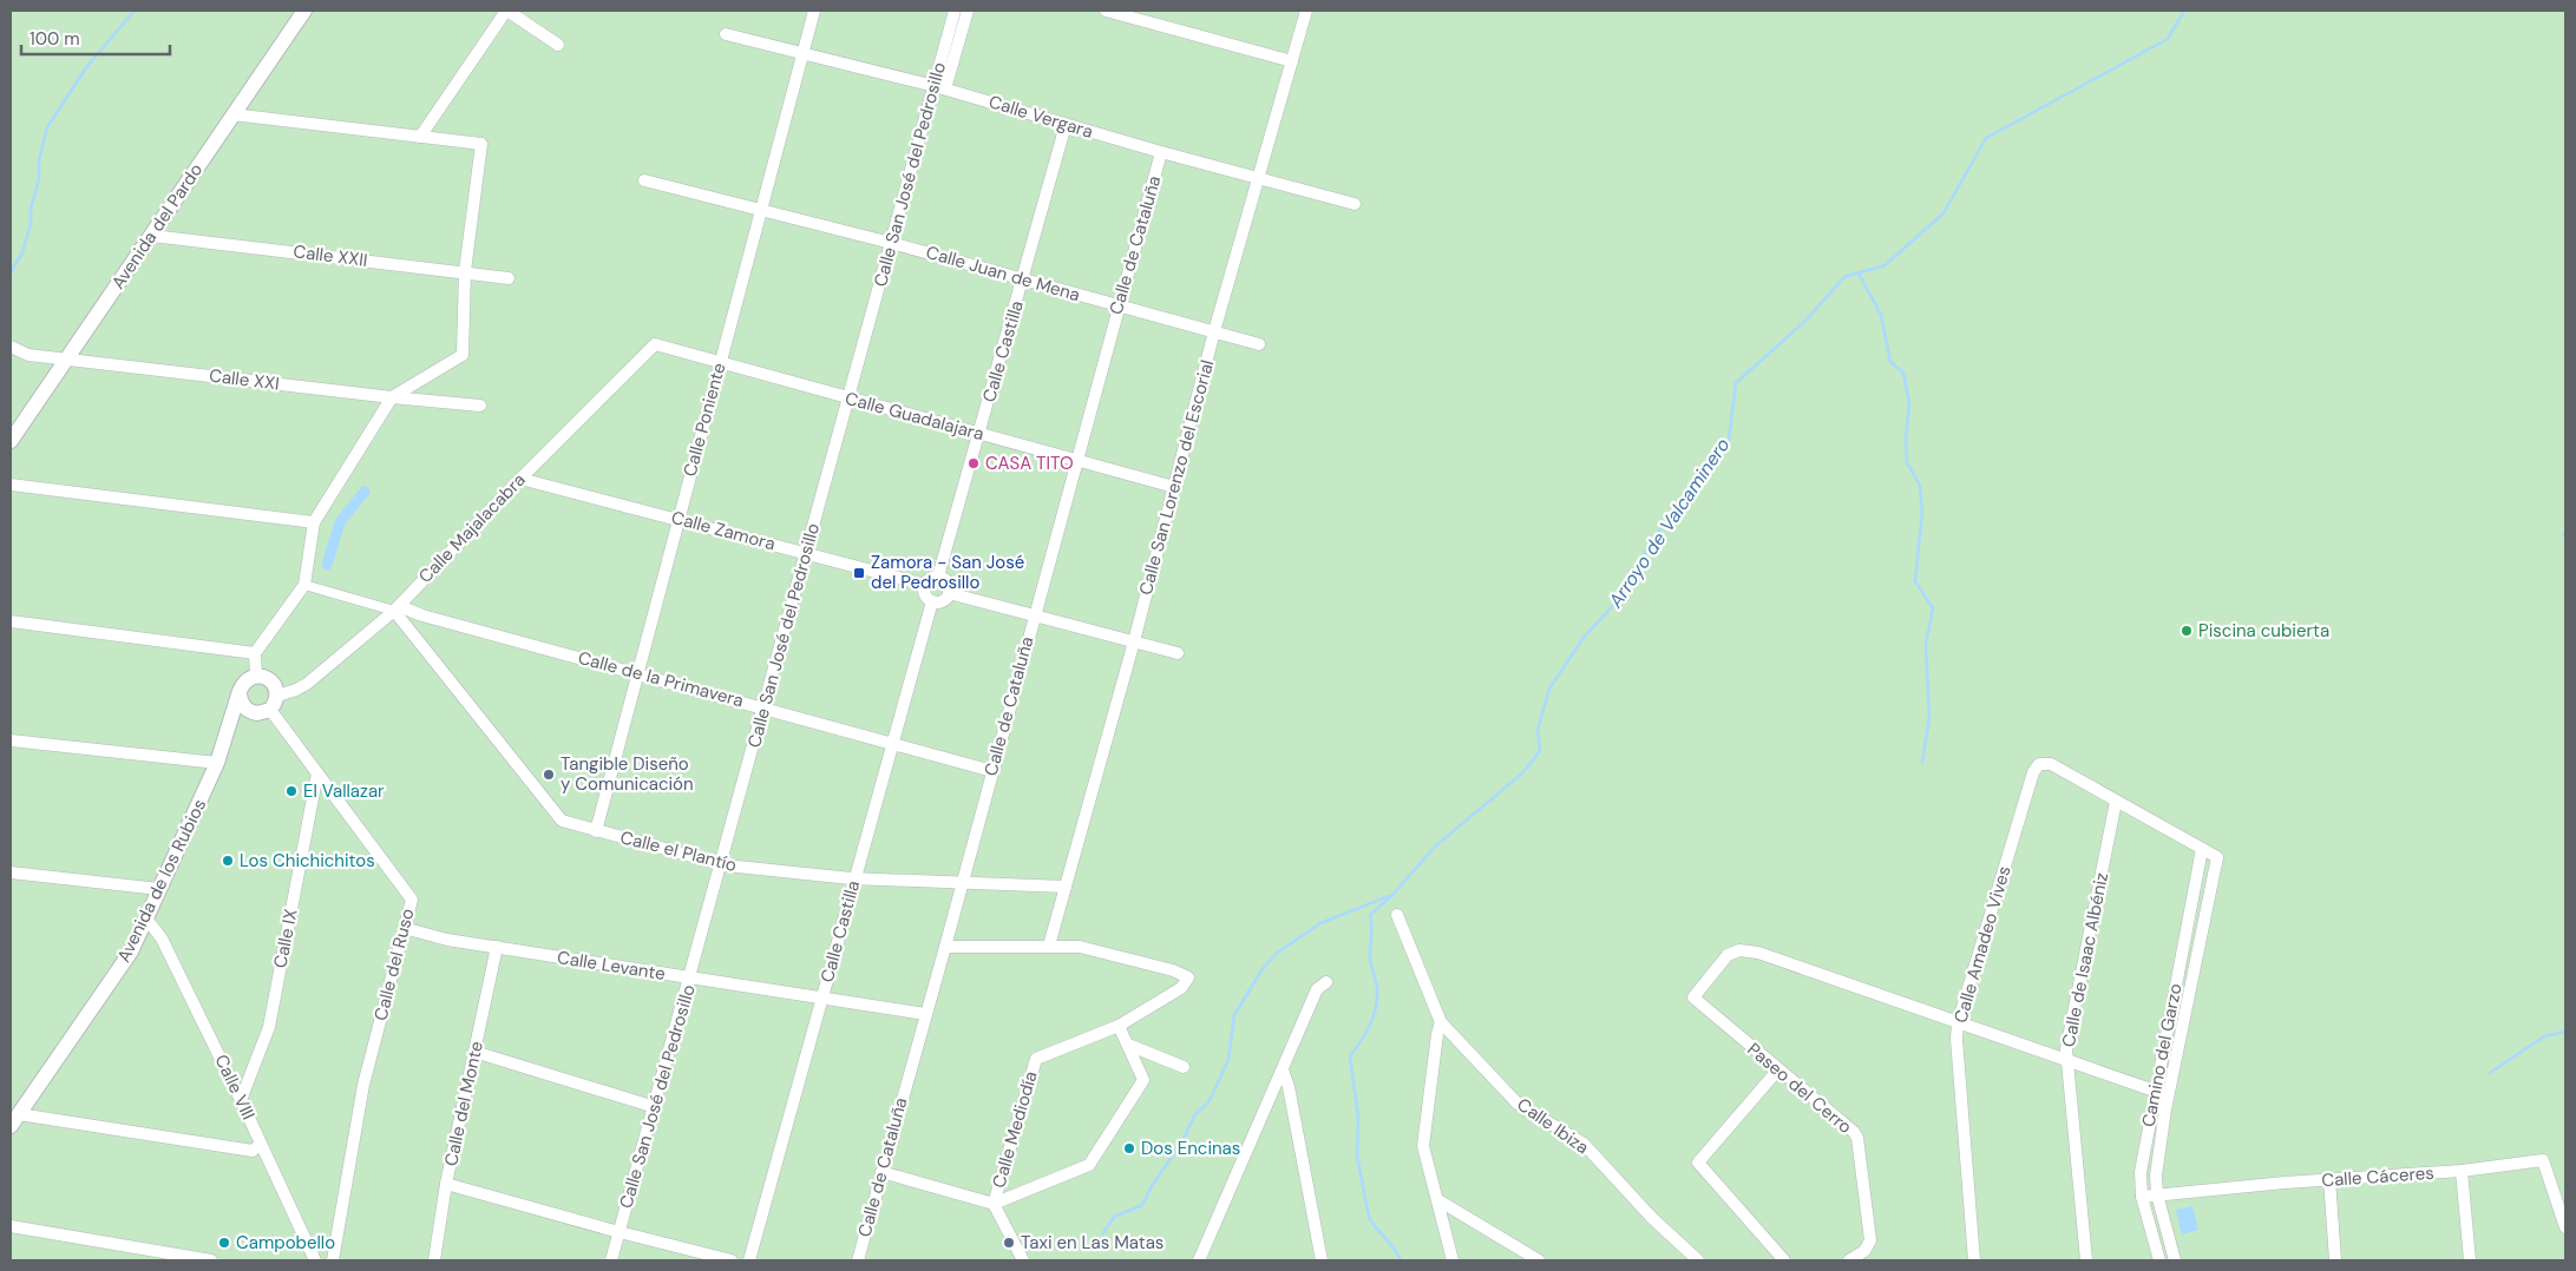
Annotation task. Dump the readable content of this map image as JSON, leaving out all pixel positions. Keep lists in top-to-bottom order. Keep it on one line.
{"streets":{"street":["Calle Vergara","Calle San José del Pedrosillo","Avenida del Pardo","Calle de Cataluña","Calle XXII","Calle Juan de Mena","Calle Castilla","Calle XXI","Calle Guadalajara","Calle Poniente","Calle San Lorenzo del Escorial","Calle Majalacabra","Calle Zamora","Calle de la Primavera","Calle el Plantío","Avenida de los Rubios","Calle IX","Calle Amadeo Vives","Calle de Isaac Albéniz","Calle del Ruso","Calle Levante","Camino del Garzo","Calle VIII","Paseo del Cerro","Calle del Monte","Calle Ibiza","Calle Mediodía","Calle Cáceres"]},"crossings":[["Calle Vergara","Calle San José del Pedrosillo"],["Calle Vergara","Calle de Cataluña"],["Calle Vergara","Calle Castilla"],["Calle Vergara","Calle Poniente"],["Calle Vergara","Calle San Lorenzo del Escorial"],["Calle San José del Pedrosillo","Calle Juan de Mena"],["Calle San José del Pedrosillo","Calle Guadalajara"],["Calle San José del Pedrosillo","Calle Zamora"],["Calle San José del Pedrosillo","Calle de la Primavera"],["Calle San José del Pedrosillo","Calle el Plantío"],["Calle San José del Pedrosillo","Calle Levante"],["Avenida del Pardo","Calle XXII"],["Avenida del Pardo","Calle XXI"],["Calle de Cataluña","Calle Juan de Mena"],["Calle de Cataluña","Calle Guadalajara"],["Calle de Cataluña","Calle de la Primavera"],["Calle de Cataluña","Calle el Plantío"],["Calle de Cataluña","Calle Levante"],["Calle Juan de Mena","Calle Castilla"],["Calle Juan de Mena","Calle Poniente"],["Calle Juan de Mena","Calle San Lorenzo del Escorial"],["Calle Castilla","Calle Guadalajara"],["Calle Castilla","Calle Zamora"],["Calle Castilla","Calle de la Primavera"],["Calle Castilla","Calle el Plantío"],["Calle Castilla","Calle Levante"],["Calle Guadalajara","Calle Poniente"],["Calle Guadalajara","Calle San Lorenzo del Escorial"],["Calle Guadalajara","Calle Majalacabra"],["Calle Poniente","Calle Zamora"],["Calle Poniente","Calle de la Primavera"],["Calle Poniente","Calle el Plantío"],["Calle San Lorenzo del Escorial","Calle el Plantío"],["Calle San Lorenzo del Escorial","Calle Mediodía"],["Calle Majalacabra","Calle Zamora"],["Calle Majalacabra","Calle de la Primavera"],["Calle Majalacabra","Calle el Plantío"],["Calle Majalacabra","Avenida de los Rubios"],["Calle Majalacabra","Calle del Ruso"],["Calle de la Primavera","Calle el Plantío"],["Avenida de los Rubios","Calle del Ruso"],["Avenida de los Rubios","Calle VIII"],["Calle IX","Calle del Ruso"],["Calle IX","Calle VIII"],["Calle Amadeo Vives","Calle de Isaac Albéniz"],["Calle Amadeo Vives","Paseo del Cerro"],["Calle del Ruso","Calle Levante"],["Calle Levante","Calle del Monte"],["Camino del Garzo","Calle Cáceres"]],"water":["Arroyo de Valcaminero"],"places":{"other":["CASA TITO","Piscina cubierta","Tangible Diseño y Comunicación","El Vallazar","Los Chichichitos","Dos Encinas","Campobello","Taxi en Las Matas"],"transit":["Zamora - San José del Pedrosillo"]},"scale_bar":"100 m"}
